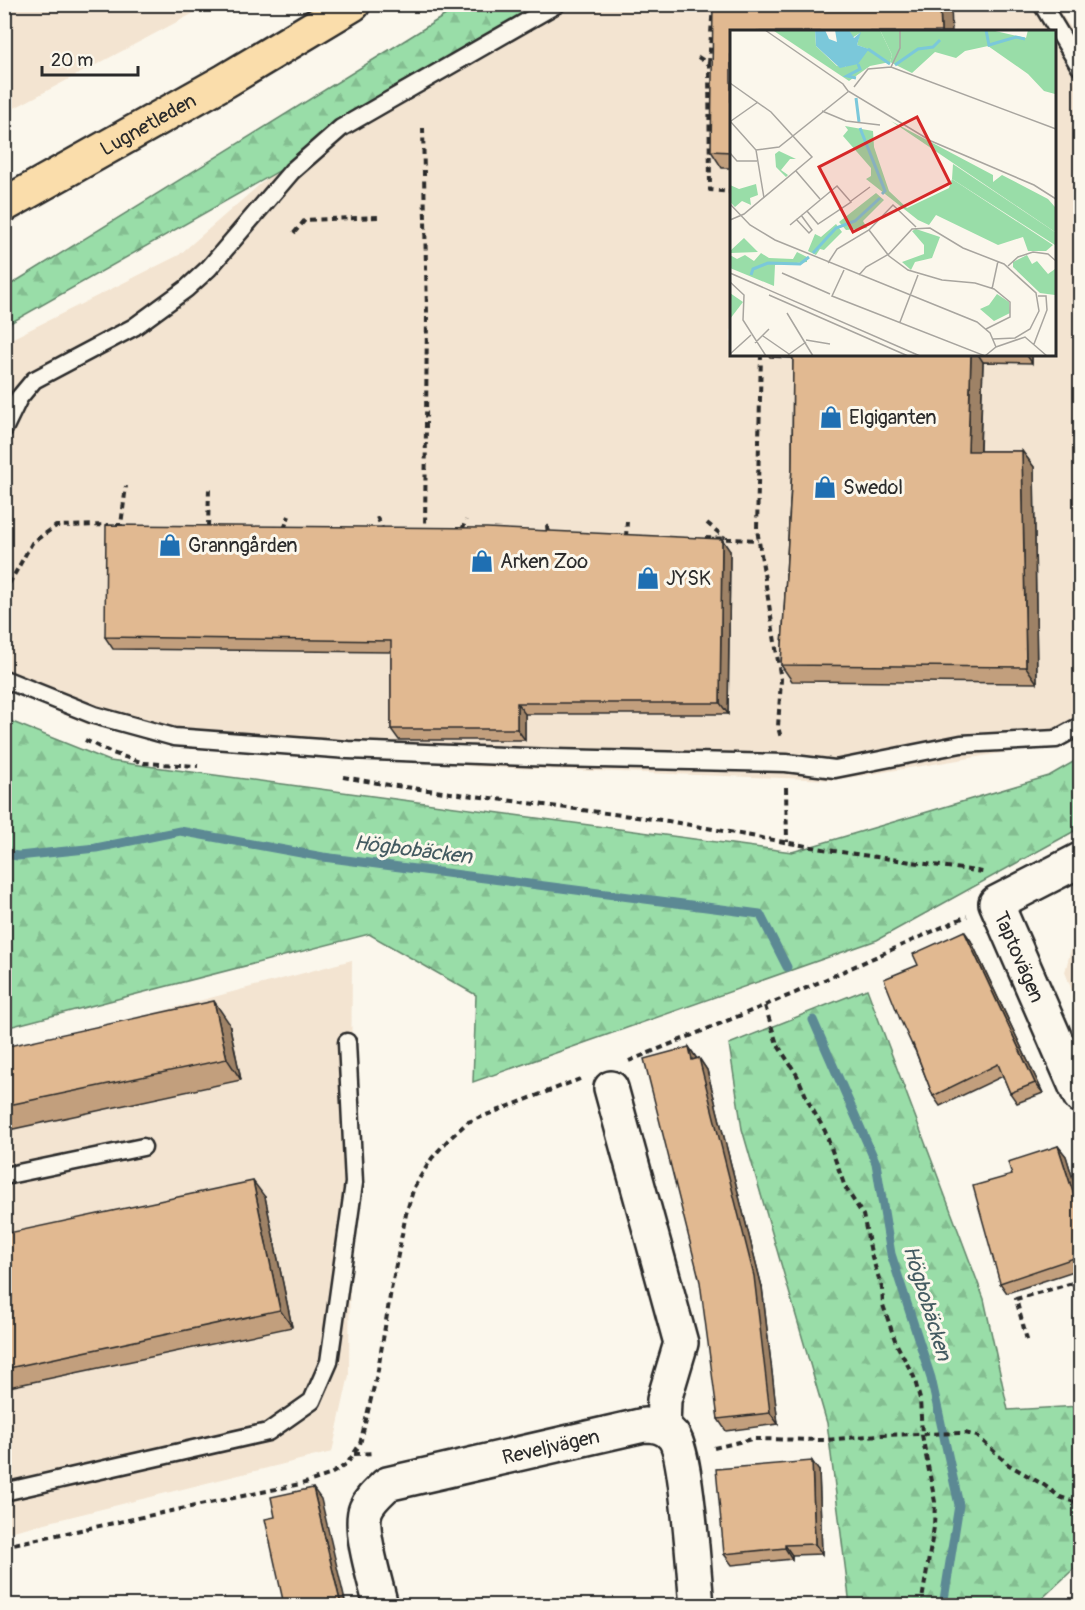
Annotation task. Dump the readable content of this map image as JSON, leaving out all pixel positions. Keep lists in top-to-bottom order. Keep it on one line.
{"streets":{"highway":["Lugnetleden"],"street":["Taptovägen","Reveljvägen"]},"water":["Högbobäcken"],"places":{"shop":["Elgiganten","Swedol","Granngården","Arken Zoo","JYSK"]},"scale_bar":"20 m"}
